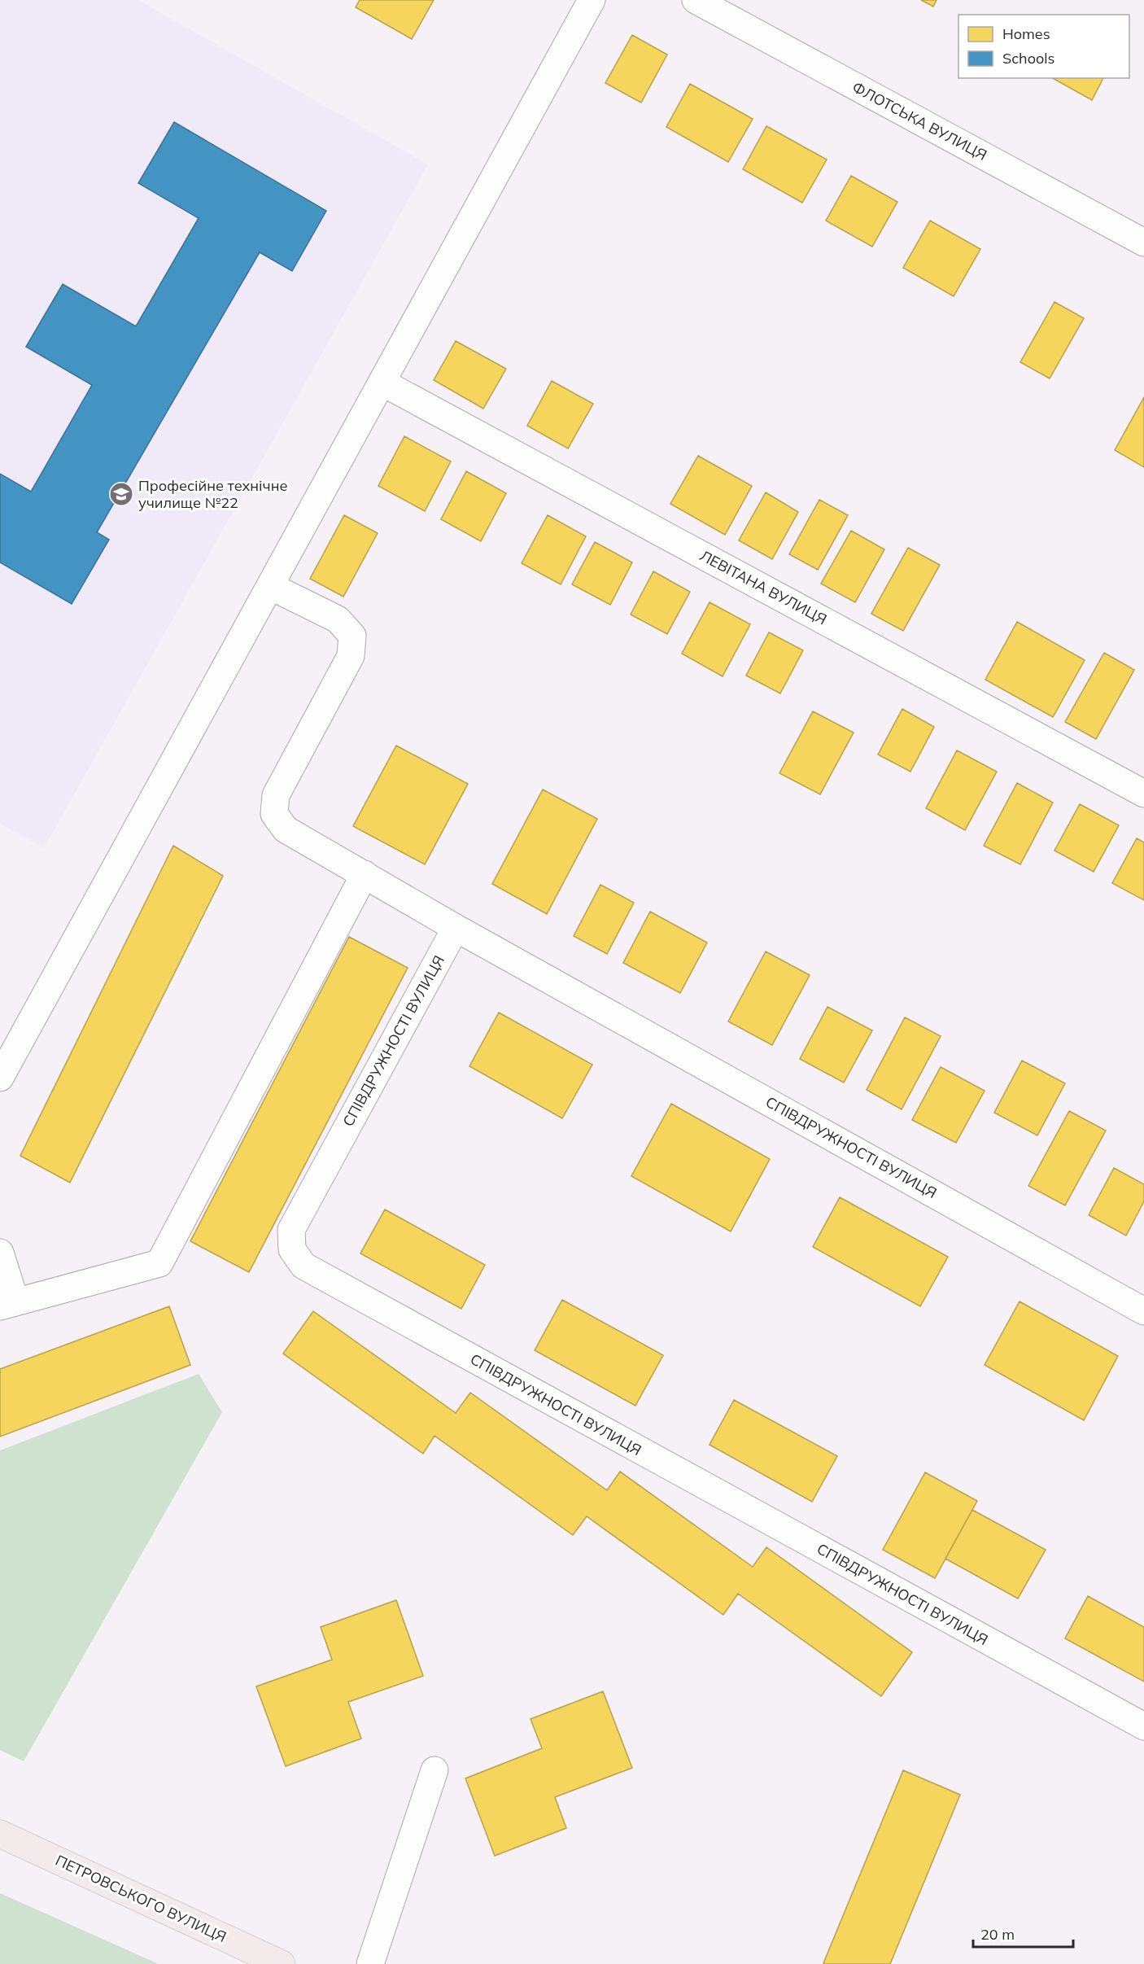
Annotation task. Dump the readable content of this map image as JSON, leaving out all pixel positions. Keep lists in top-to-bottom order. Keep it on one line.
{"streets":{"main road":["ПЕТРОВСЬКОГО ВУЛИЦЯ"],"street":["ФЛОТСЬКА ВУЛИЦЯ","ЛЕВІТАНА ВУЛИЦЯ","СПІВДРУЖНОСТІ ВУЛИЦЯ"]},"places":{"school or university":["Професійне технічне училище №22"]},"legend":["Homes","Schools"],"scale_bar":"20 m"}
